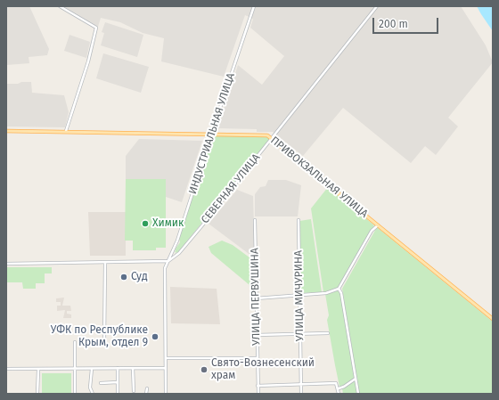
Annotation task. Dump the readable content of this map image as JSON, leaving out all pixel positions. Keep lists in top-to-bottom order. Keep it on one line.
{"streets":{"main road":["ПРИВОКЗАЛЬНАЯ УЛИЦА"],"street":["ИНДУСТРИАЛЬНАЯ УЛИЦА","СЕВЕРНАЯ УЛИЦА","УЛИЦА МИЧУРИНА","УЛИЦА ПЕРВУШИНА"]},"crossings":[["ИНДУСТРИАЛЬНАЯ УЛИЦА","ПРИВОКЗАЛЬНАЯ УЛИЦА"],["ИНДУСТРИАЛЬНАЯ УЛИЦА","СЕВЕРНАЯ УЛИЦА"],["ПРИВОКЗАЛЬНАЯ УЛИЦА","СЕВЕРНАЯ УЛИЦА"]],"places":["Химик","Суд","УФК по Республике Крым, отдел 9","Свято-Вознесенский храм"],"scale_bar":"200 m"}
